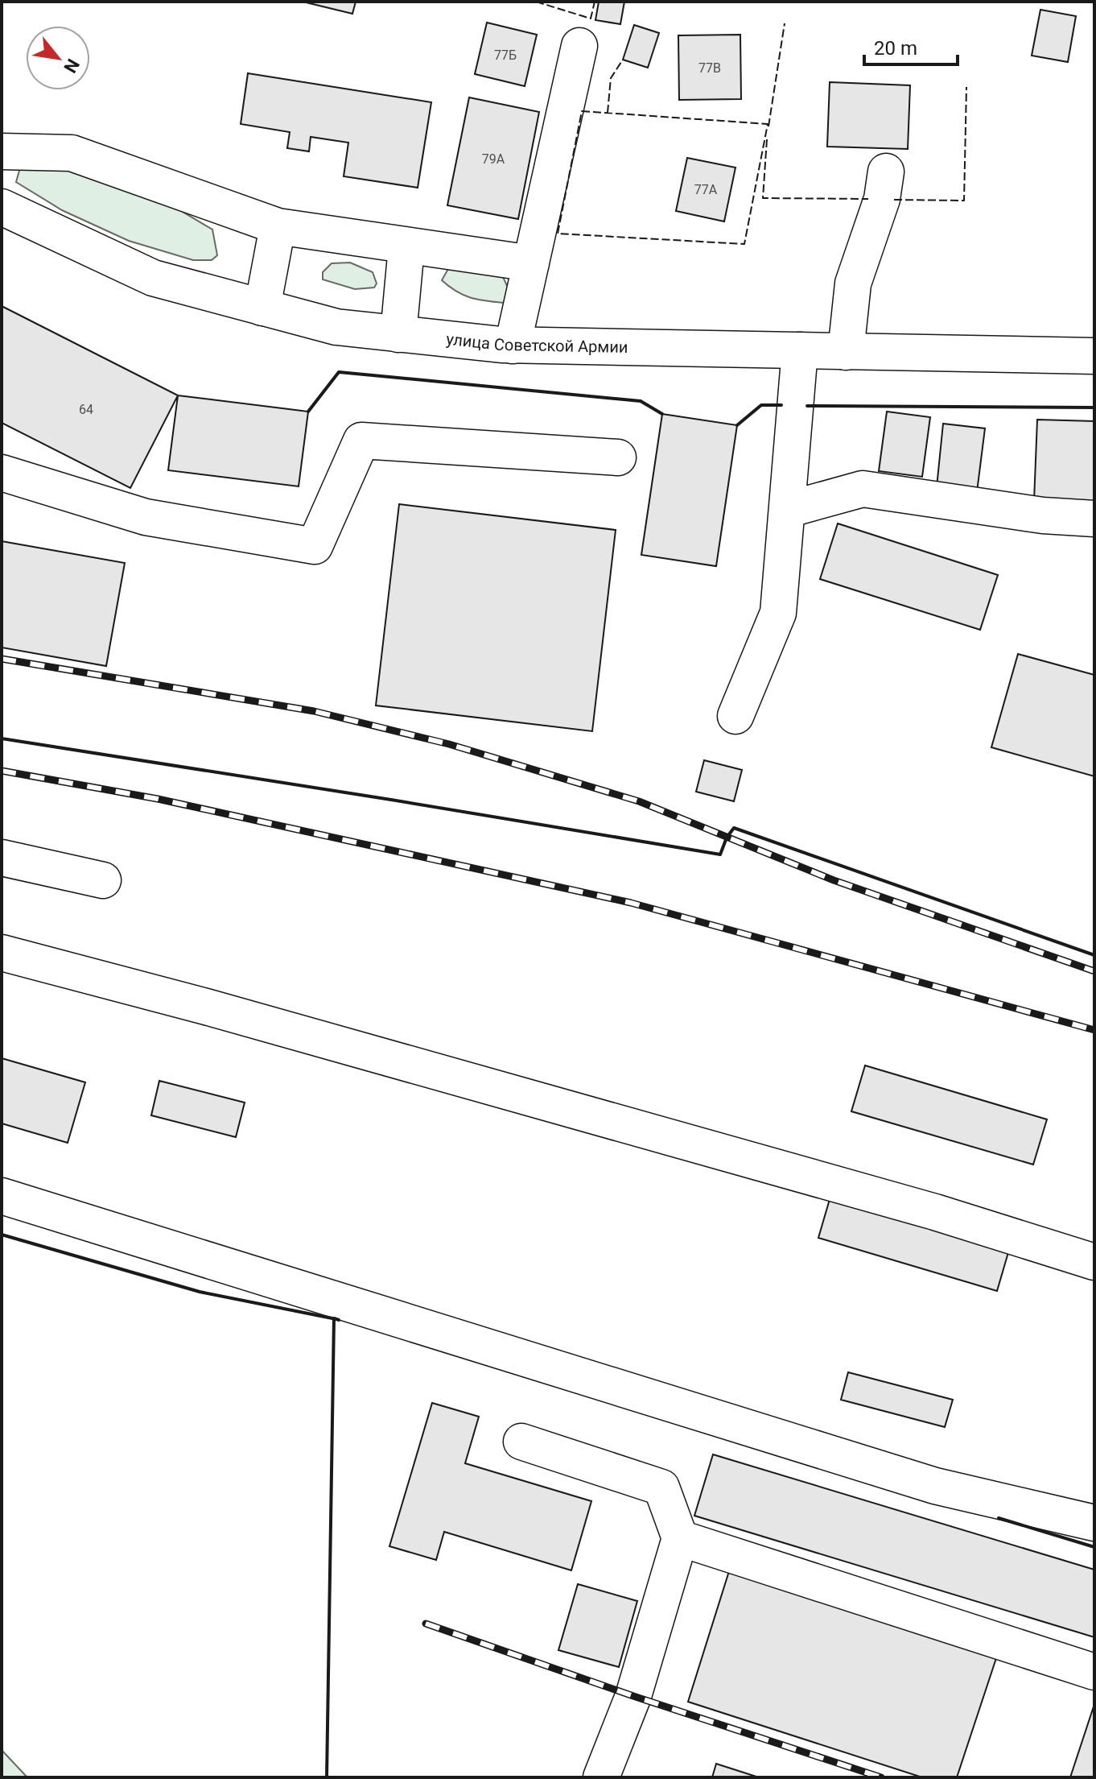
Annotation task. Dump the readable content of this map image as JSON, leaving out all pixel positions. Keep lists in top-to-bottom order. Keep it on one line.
{"streets":{"main road":["улица Советской Армии"]},"house_numbers":["77Б","77В","79А","77А","64"],"scale_bar":"20 m","north":"bottom right"}
